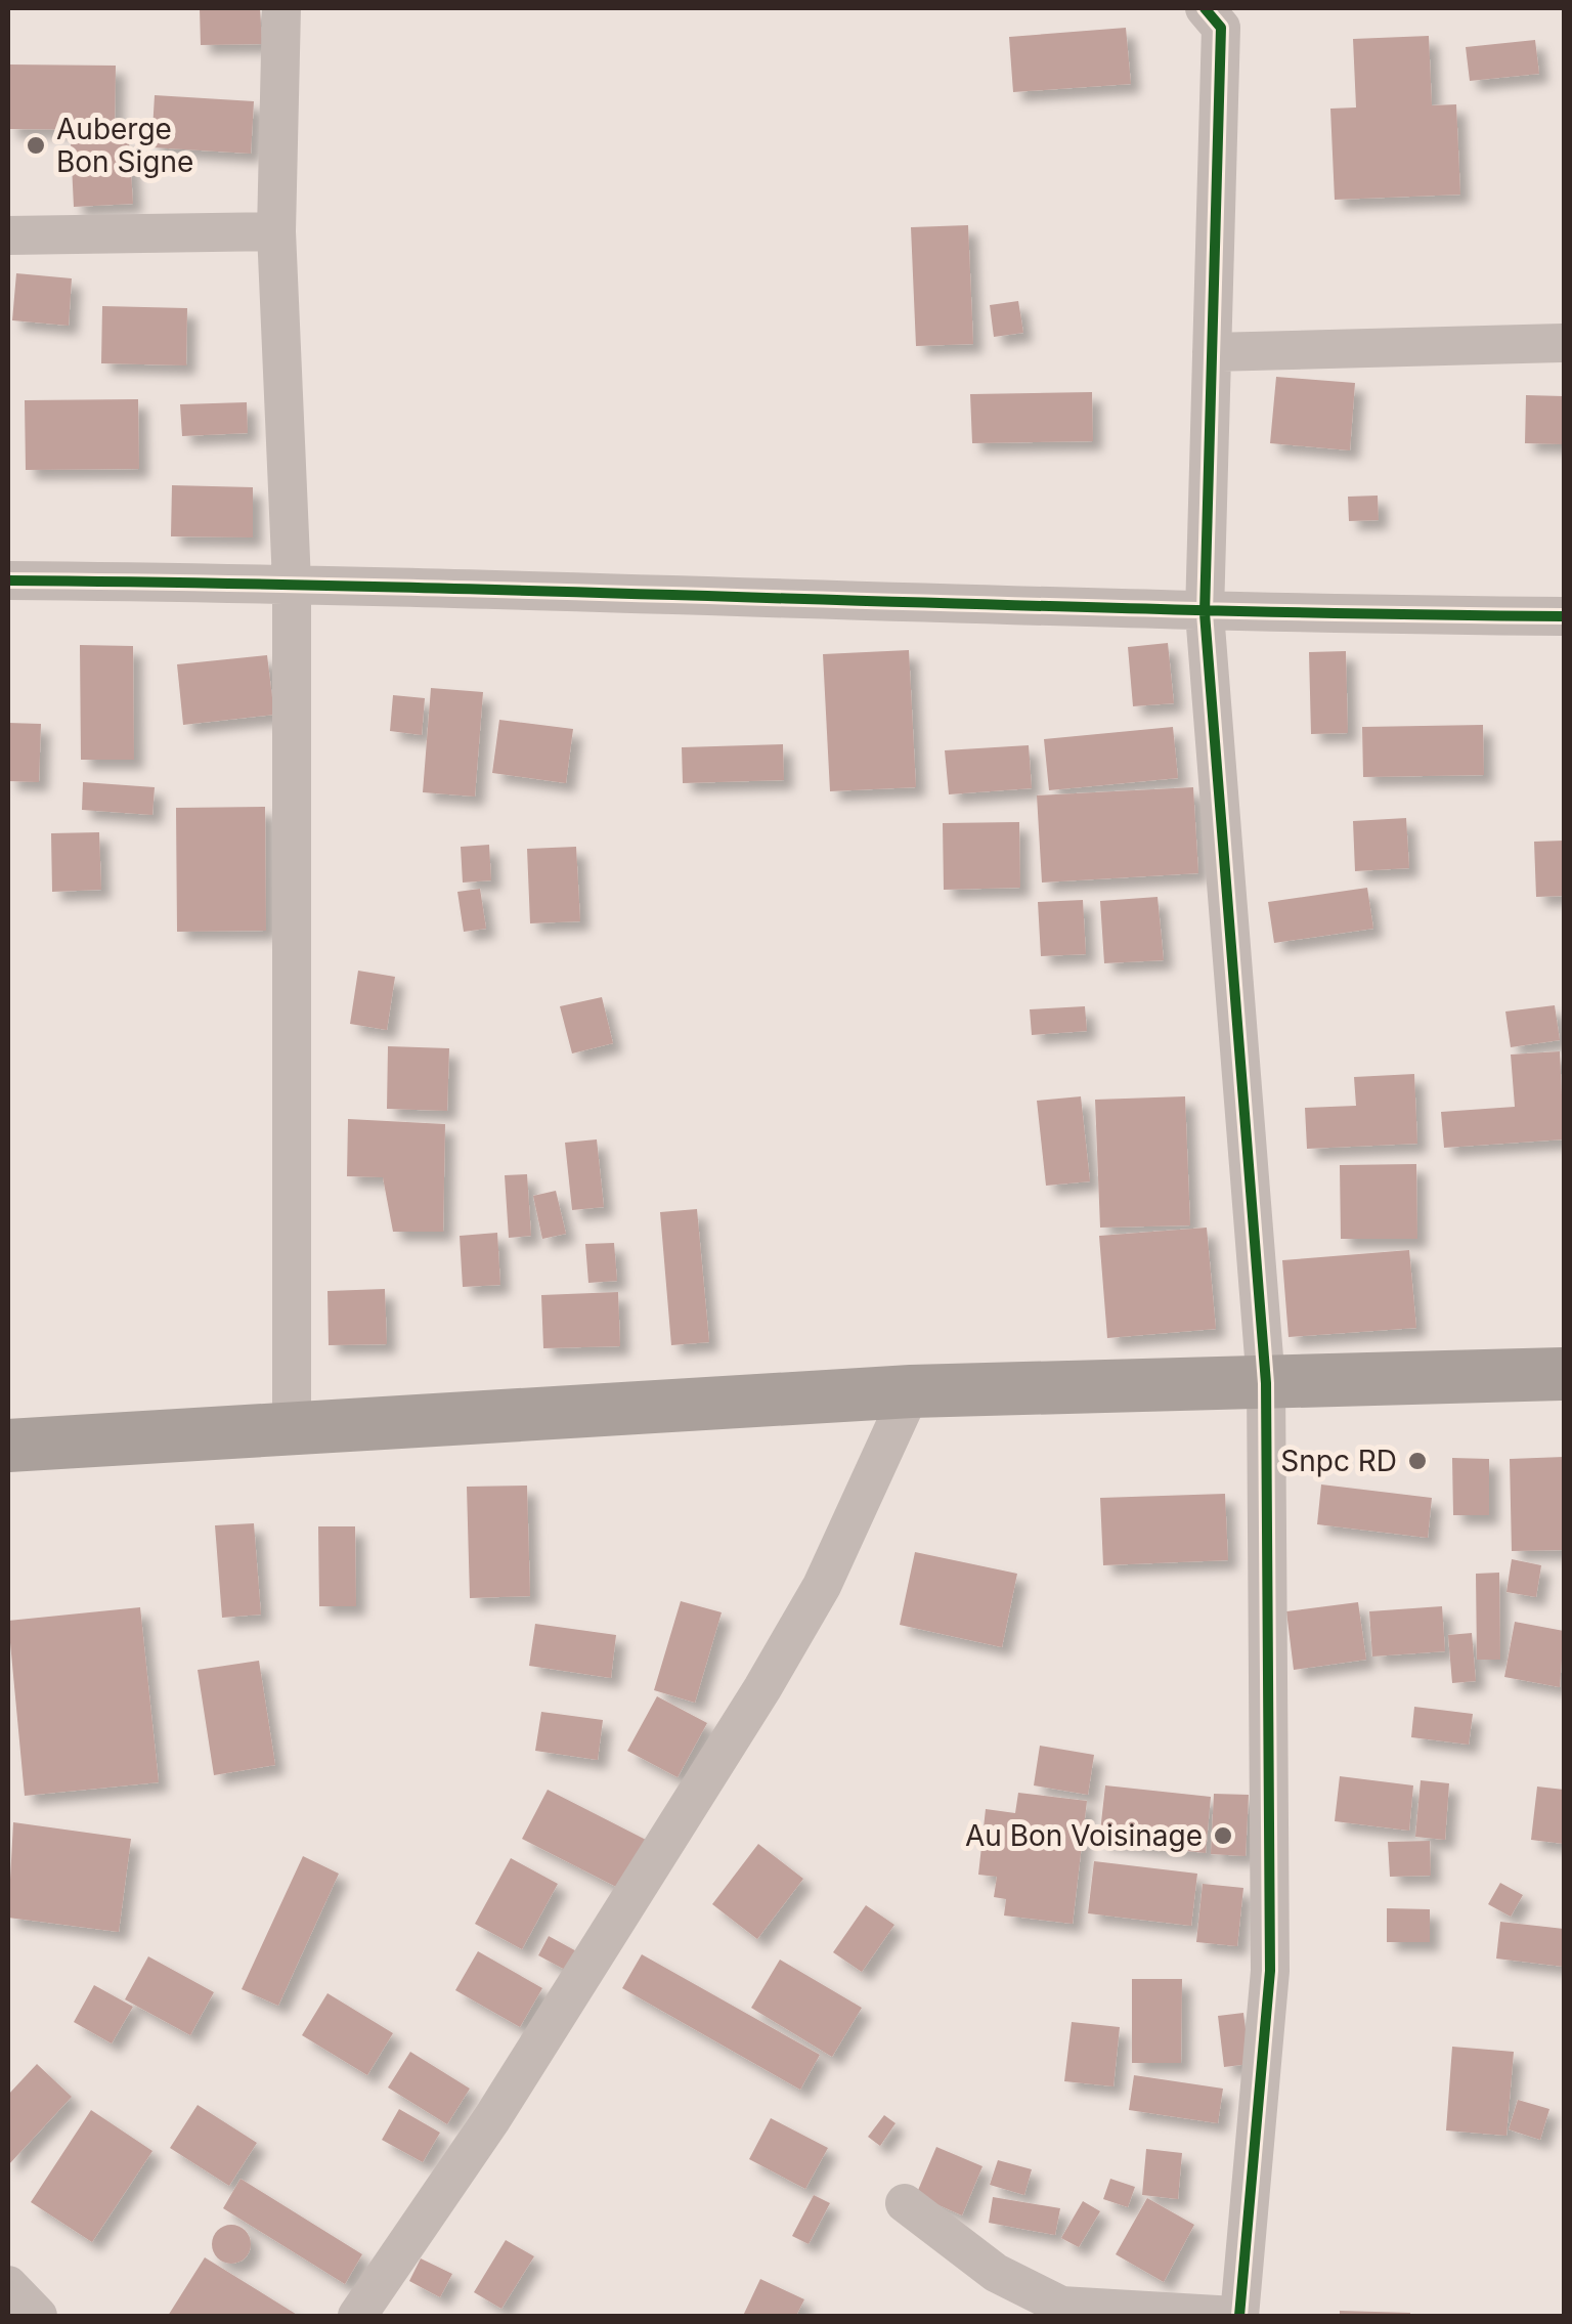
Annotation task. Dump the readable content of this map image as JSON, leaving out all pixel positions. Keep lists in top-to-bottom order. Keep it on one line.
{"places":["Auberge Bon Signe","Snpc RD","Au Bon Voisinage"]}
